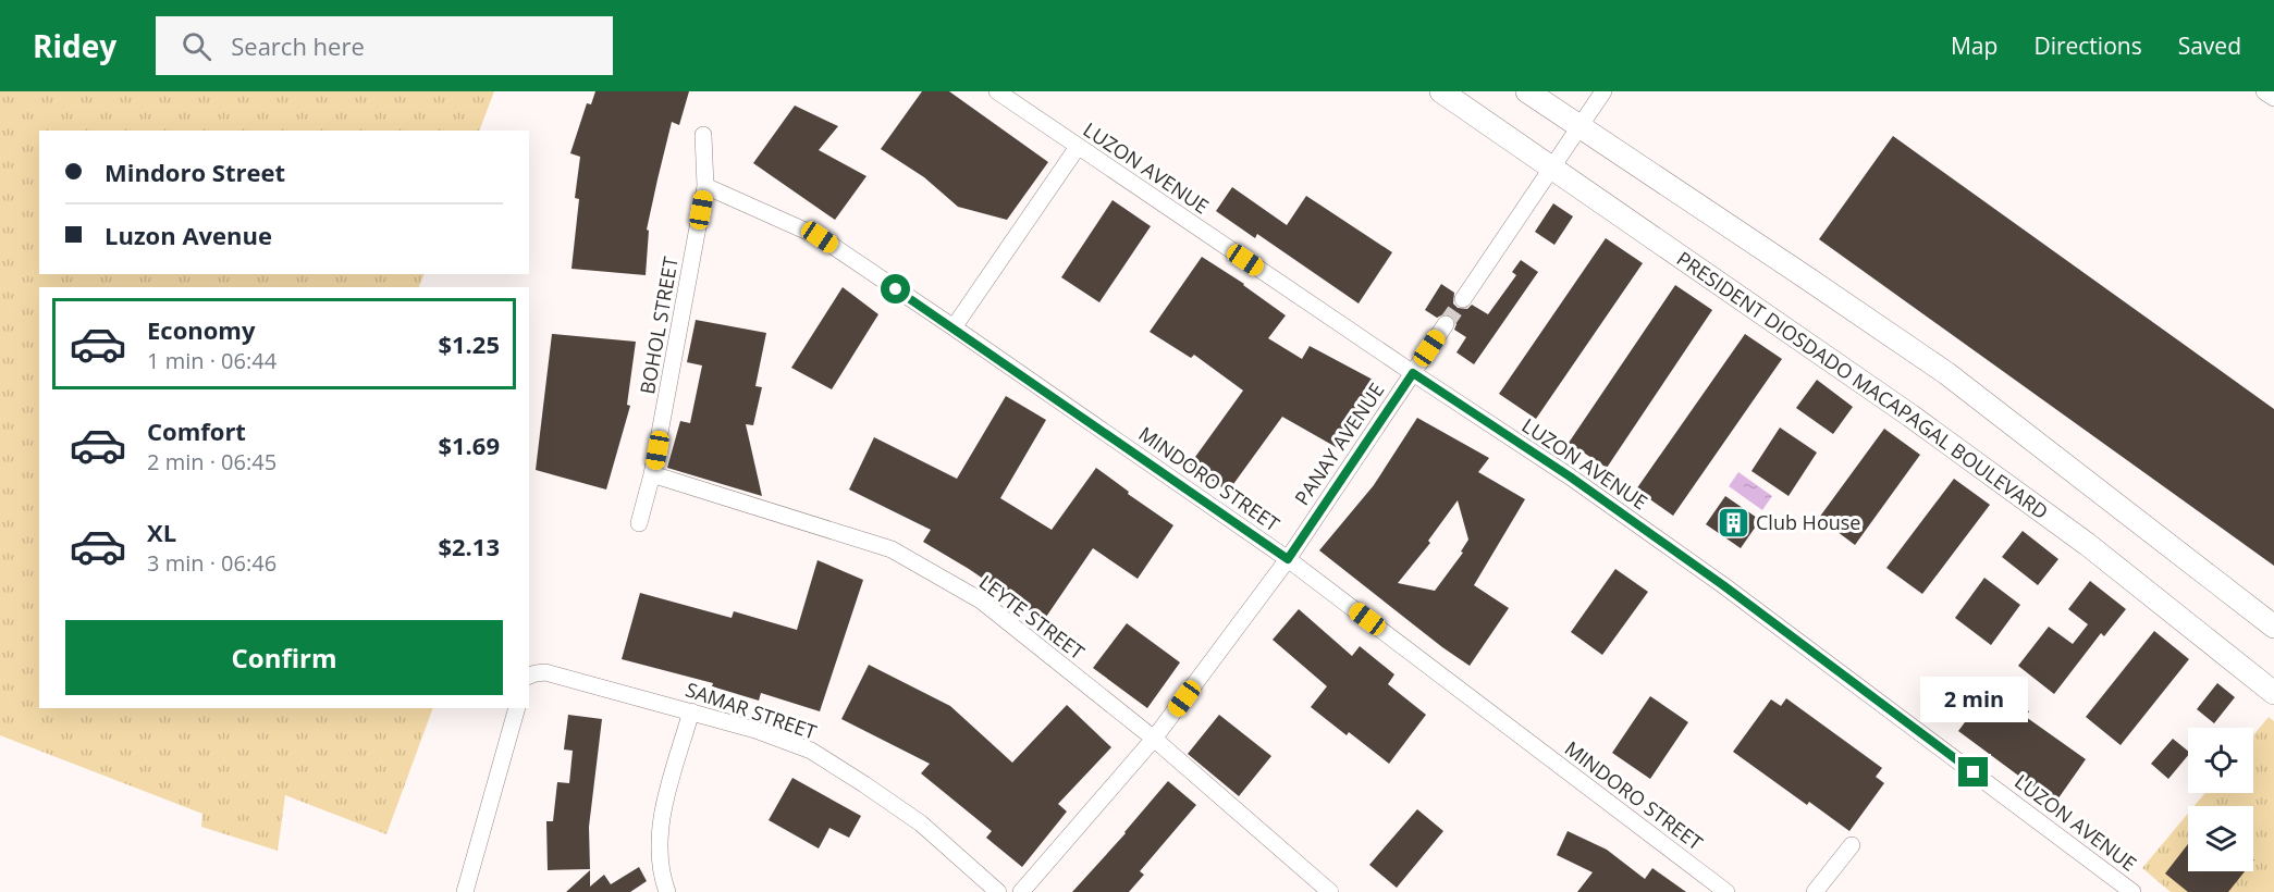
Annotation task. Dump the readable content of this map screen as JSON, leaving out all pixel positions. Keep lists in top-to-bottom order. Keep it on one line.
{"streets":{"main road":["PRESIDENT DIOSDADO MACAPAGAL BOULEVARD"],"street":["LUZON AVENUE","BOHOL STREET","PANAY AVENUE","MINDORO STREET","LEYTE STREET","SAMAR STREET"]},"crossings":[["LUZON AVENUE","PANAY AVENUE"],["BOHOL STREET","MINDORO STREET"],["BOHOL STREET","LEYTE STREET"],["PANAY AVENUE","MINDORO STREET"],["PANAY AVENUE","LEYTE STREET"]],"places":{"building":["Club House"]},"page":{"header":"Ridey","search":"Search here","nav":["Map","Directions","Saved"],"banner":["Mindoro Street","Luzon Avenue"],"list":[{"name":"Economy","note":"1 min · 06:44","value":"$1.25"},{"name":"Comfort","note":"2 min · 06:45","value":"$1.69"},{"name":"XL","note":"3 min · 06:46","value":"$2.13"}],"buttons":"Confirm","bubble":"2 min"}}
